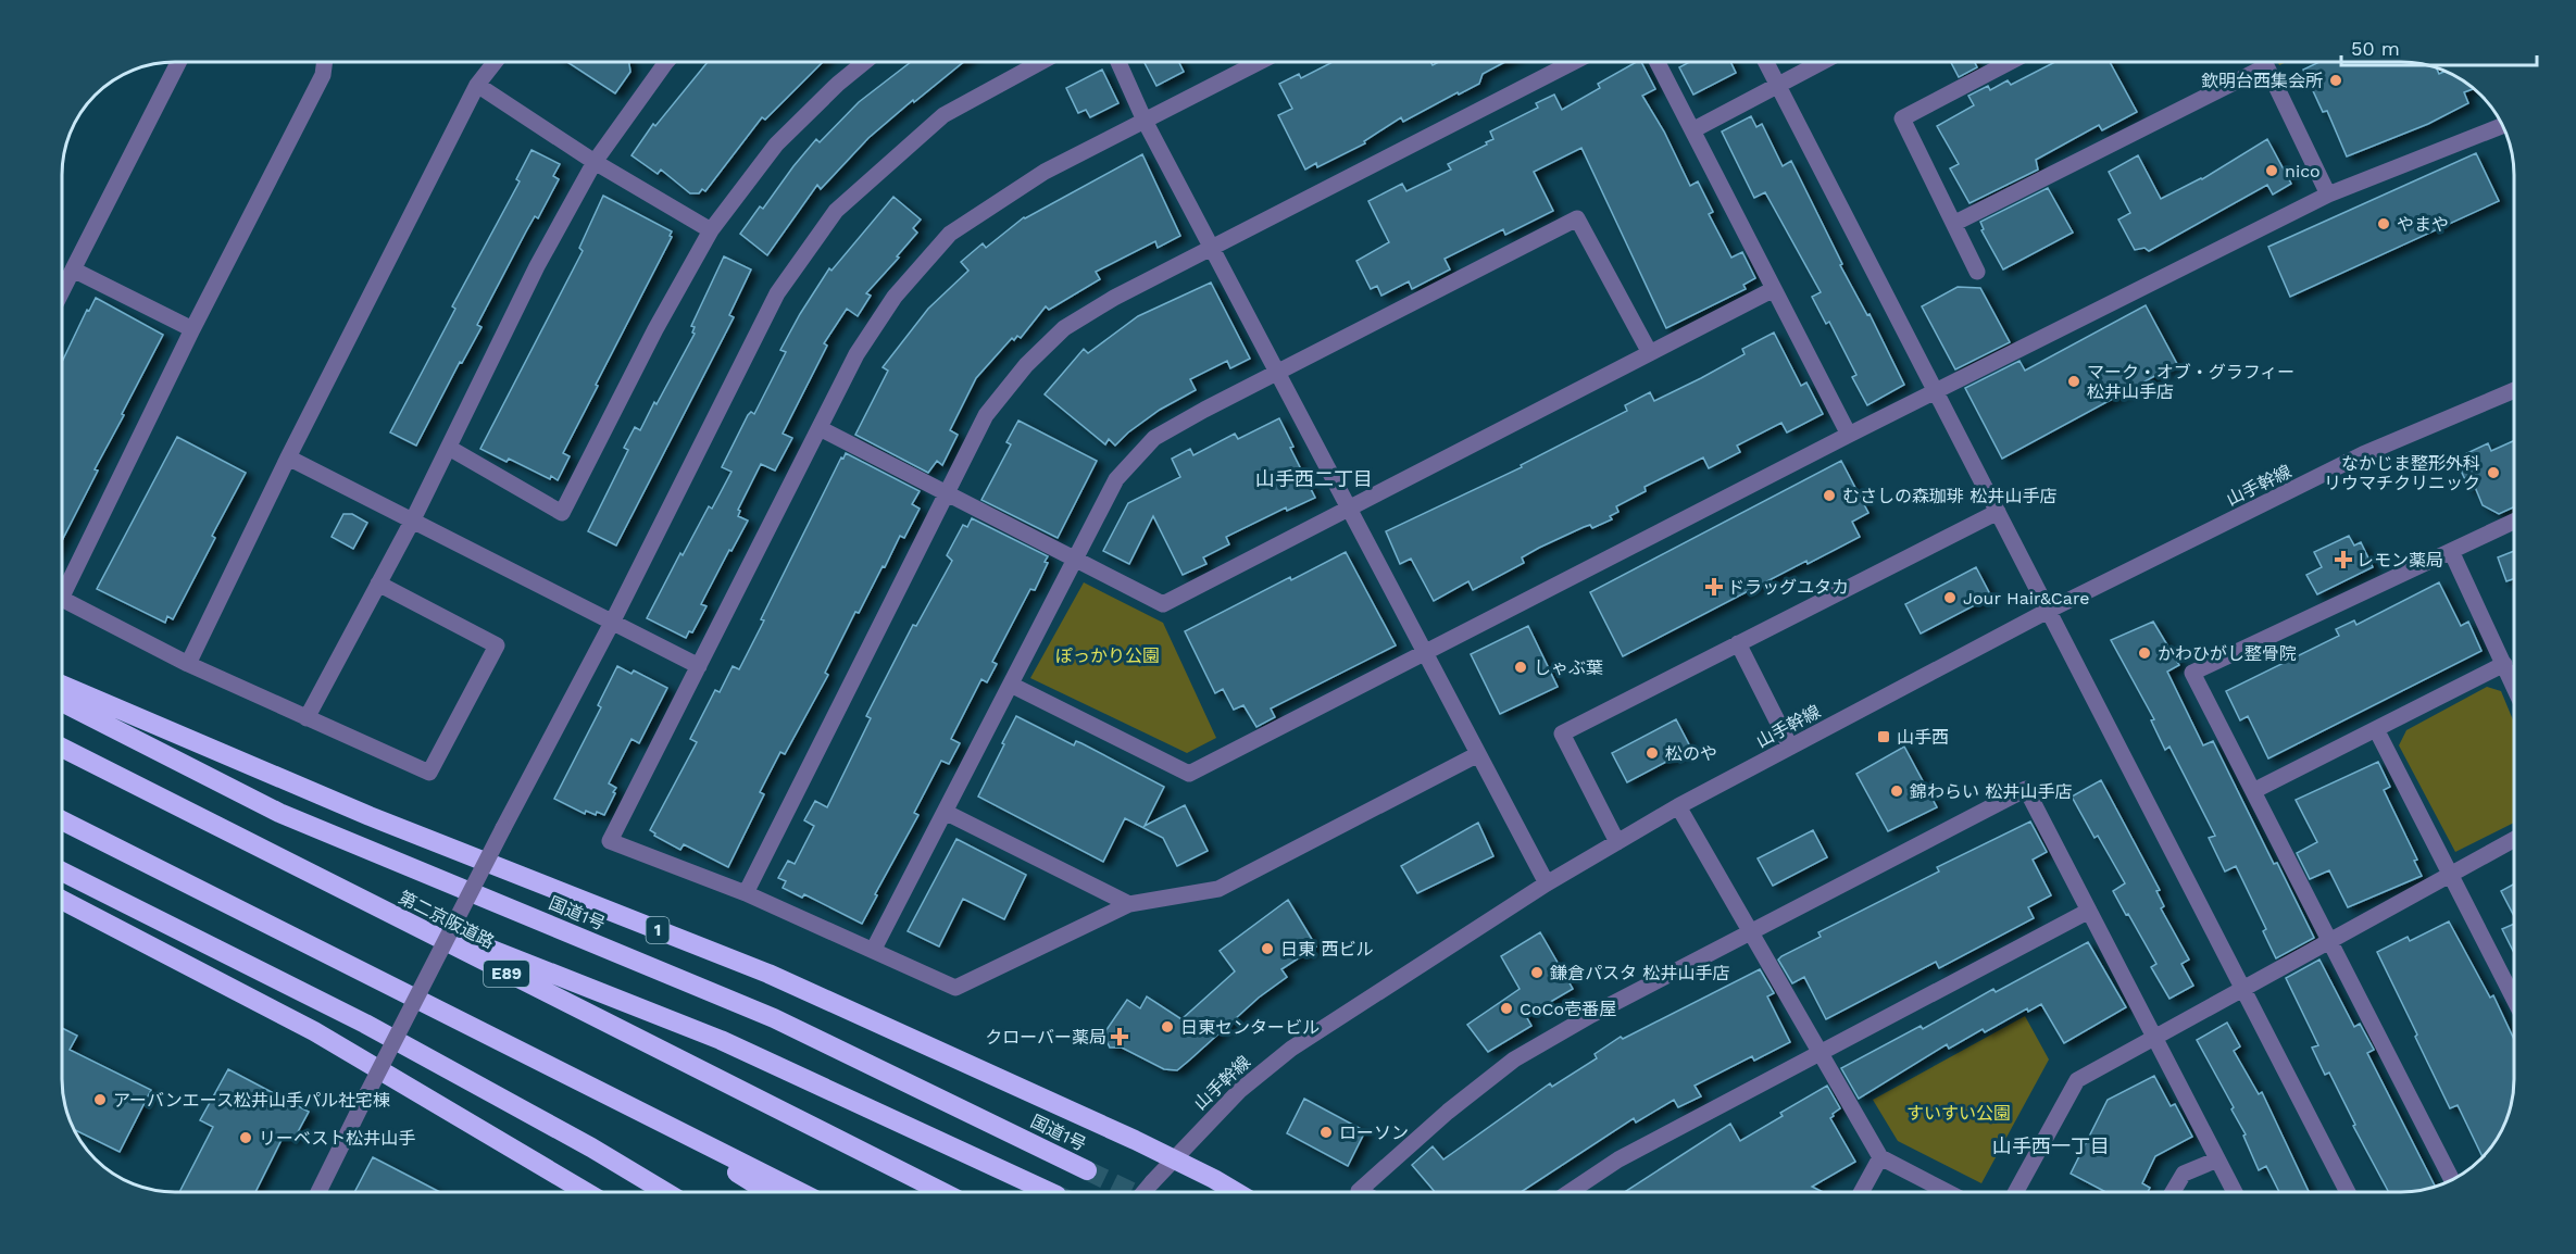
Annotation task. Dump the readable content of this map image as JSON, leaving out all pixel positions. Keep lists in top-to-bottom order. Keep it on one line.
{"streets":{"highway":["国道1号","第二京阪道路","1","E89"],"street":["山手幹線"]},"crossings":[["山手幹線","1"]],"districts":["山手西二丁目","山手西一丁目"],"parks":["ぽっかり公園","すいすい公園"],"places":{"other":["欽明台西集会所","nico","やまや","マーク・オブ・グラフィー 松井山手店","なかじま整形外科 リウマチクリニック","むさしの森珈琲 松井山手店","Jour Hair&Care","かわひがし整骨院","しゃぶ葉","松のや","錦わらい 松井山手店","日東 西ビル","鎌倉パスタ 松井山手店","CoCo壱番屋","日東センタービル","アーバンエース松井山手パル社宅棟","ローソン","リーベスト松井山手"],"health":["レモン薬局","ドラッグユタカ","クローバー薬局"],"transit":["山手西"]},"scale_bar":"50 m"}
